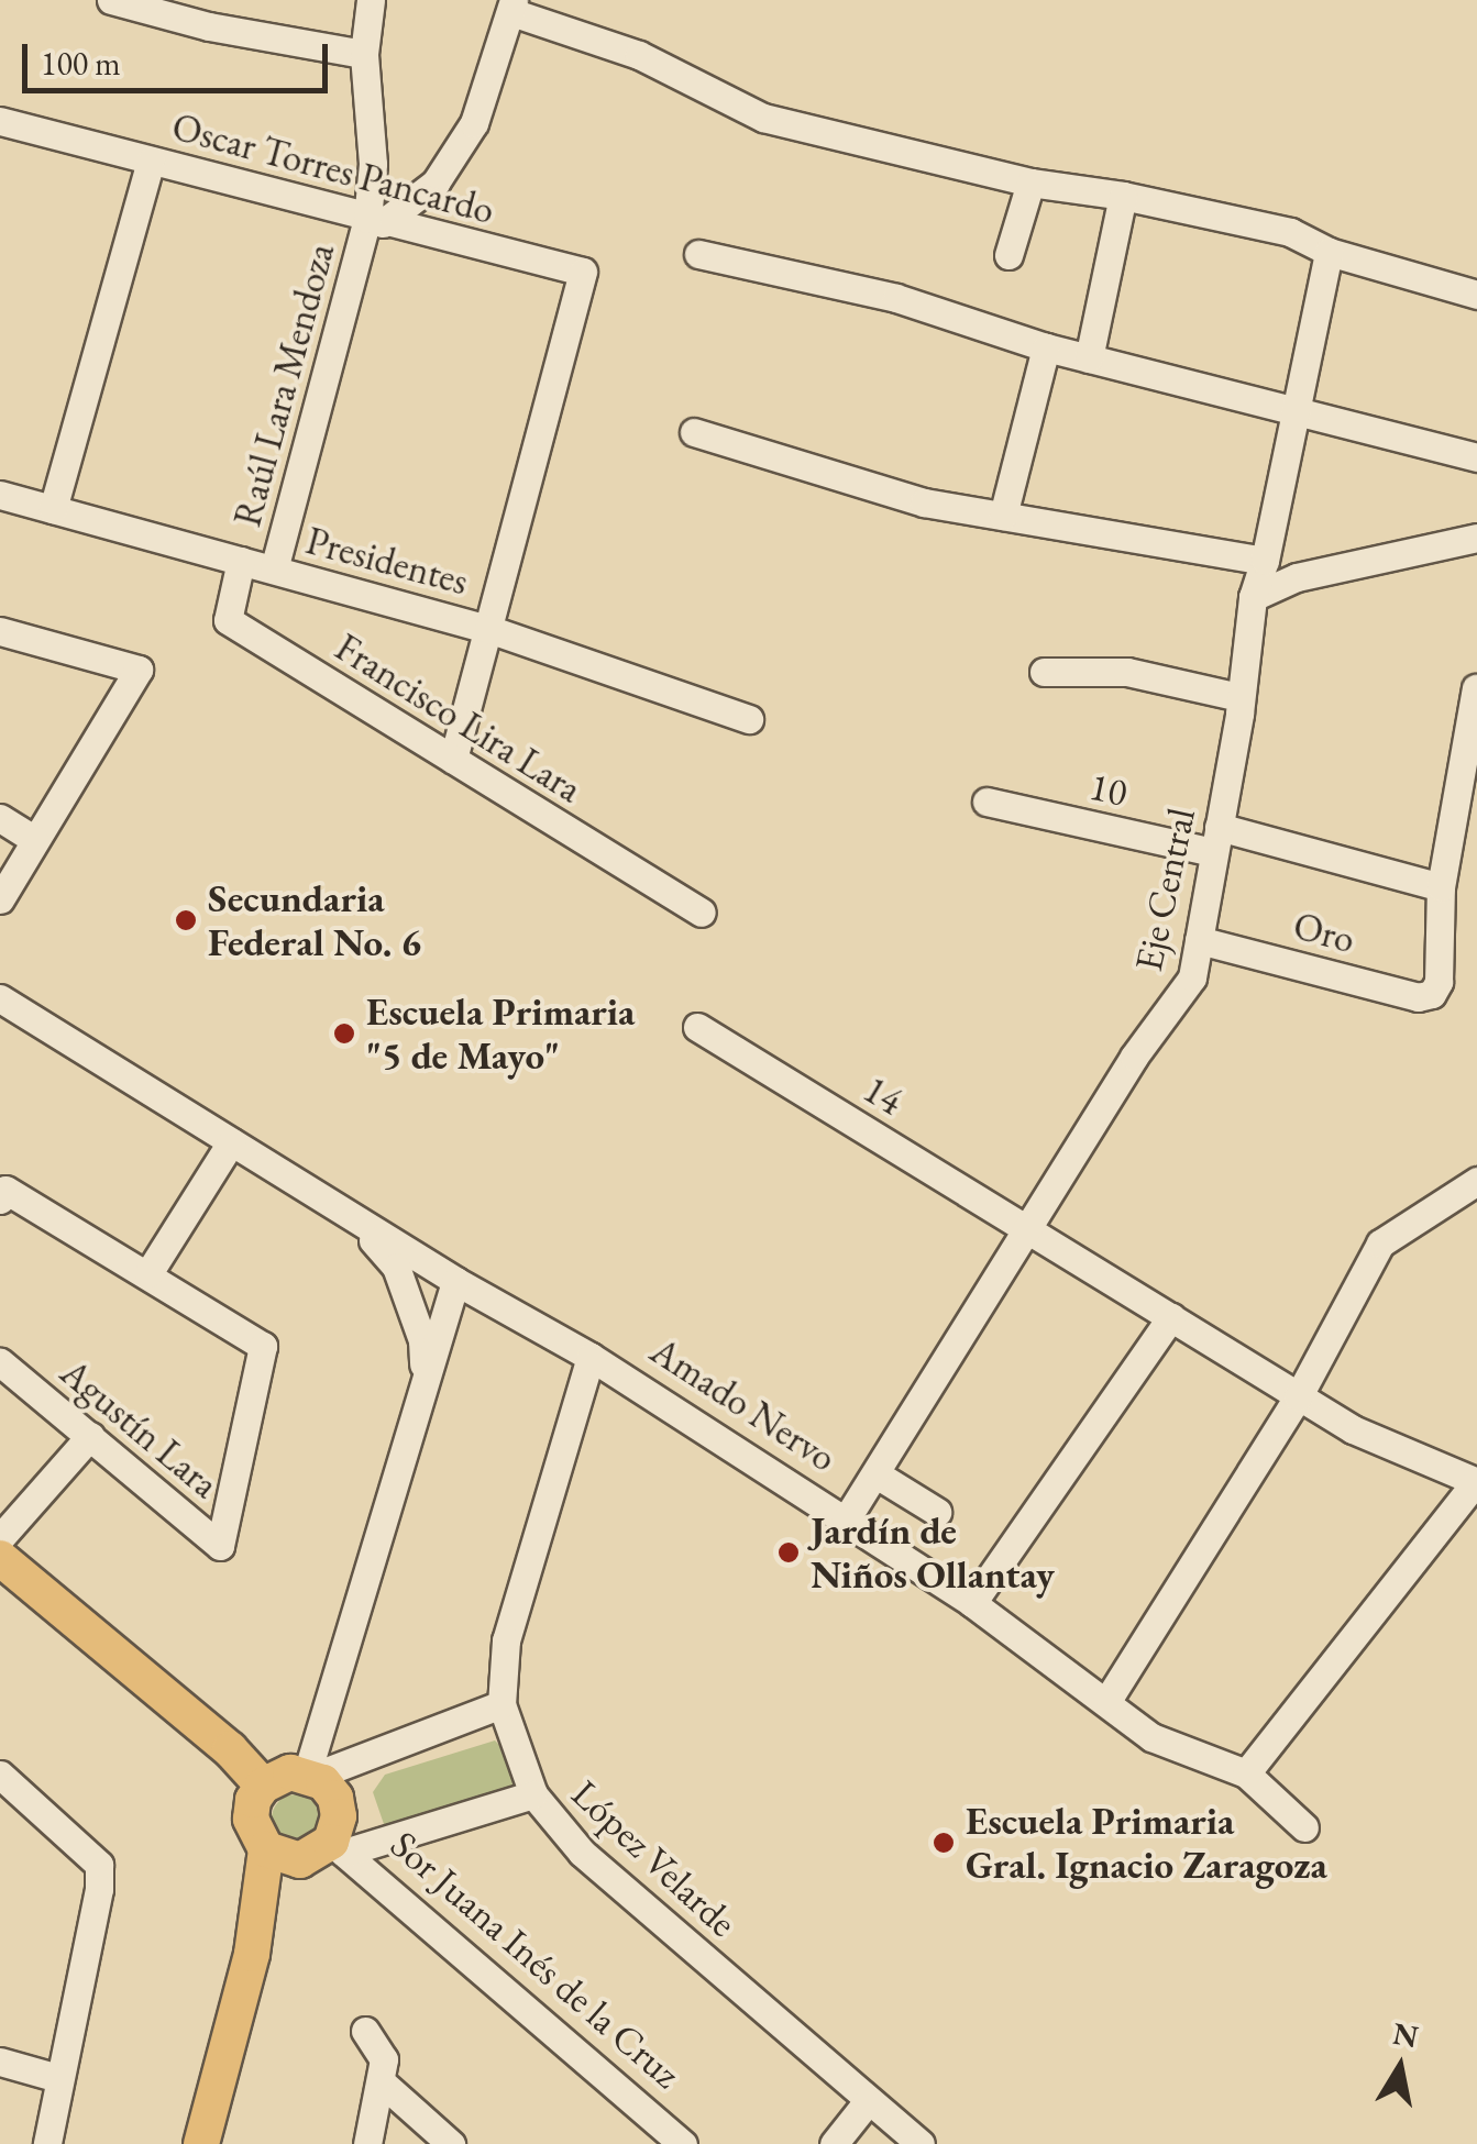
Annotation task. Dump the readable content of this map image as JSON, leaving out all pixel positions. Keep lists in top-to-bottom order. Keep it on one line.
{"streets":{"street":["Oscar Torres Pancardo","Raúl Lara Mendoza","Presidentes","Francisco Lira Lara","10","Eje Central","Oro","14","Amado Nervo","Agustín Lara","López Velarde","Sor Juana Inés de la Cruz"]},"crossings":[["Oscar Torres Pancardo","Raúl Lara Mendoza"],["Oscar Torres Pancardo","Presidentes"],["Raúl Lara Mendoza","Presidentes"],["Presidentes","Francisco Lira Lara"],["10","Eje Central"],["10","Oro"],["Eje Central","Oro"],["Eje Central","14"],["Eje Central","Amado Nervo"],["Amado Nervo","López Velarde"]],"places":["Secundaria Federal No. 6","Escuela Primaria \"5 de Mayo\"","Jardín de Niños Ollantay","Escuela Primaria Gral. Ignacio Zaragoza"],"scale_bar":"100 m","north":"top"}
